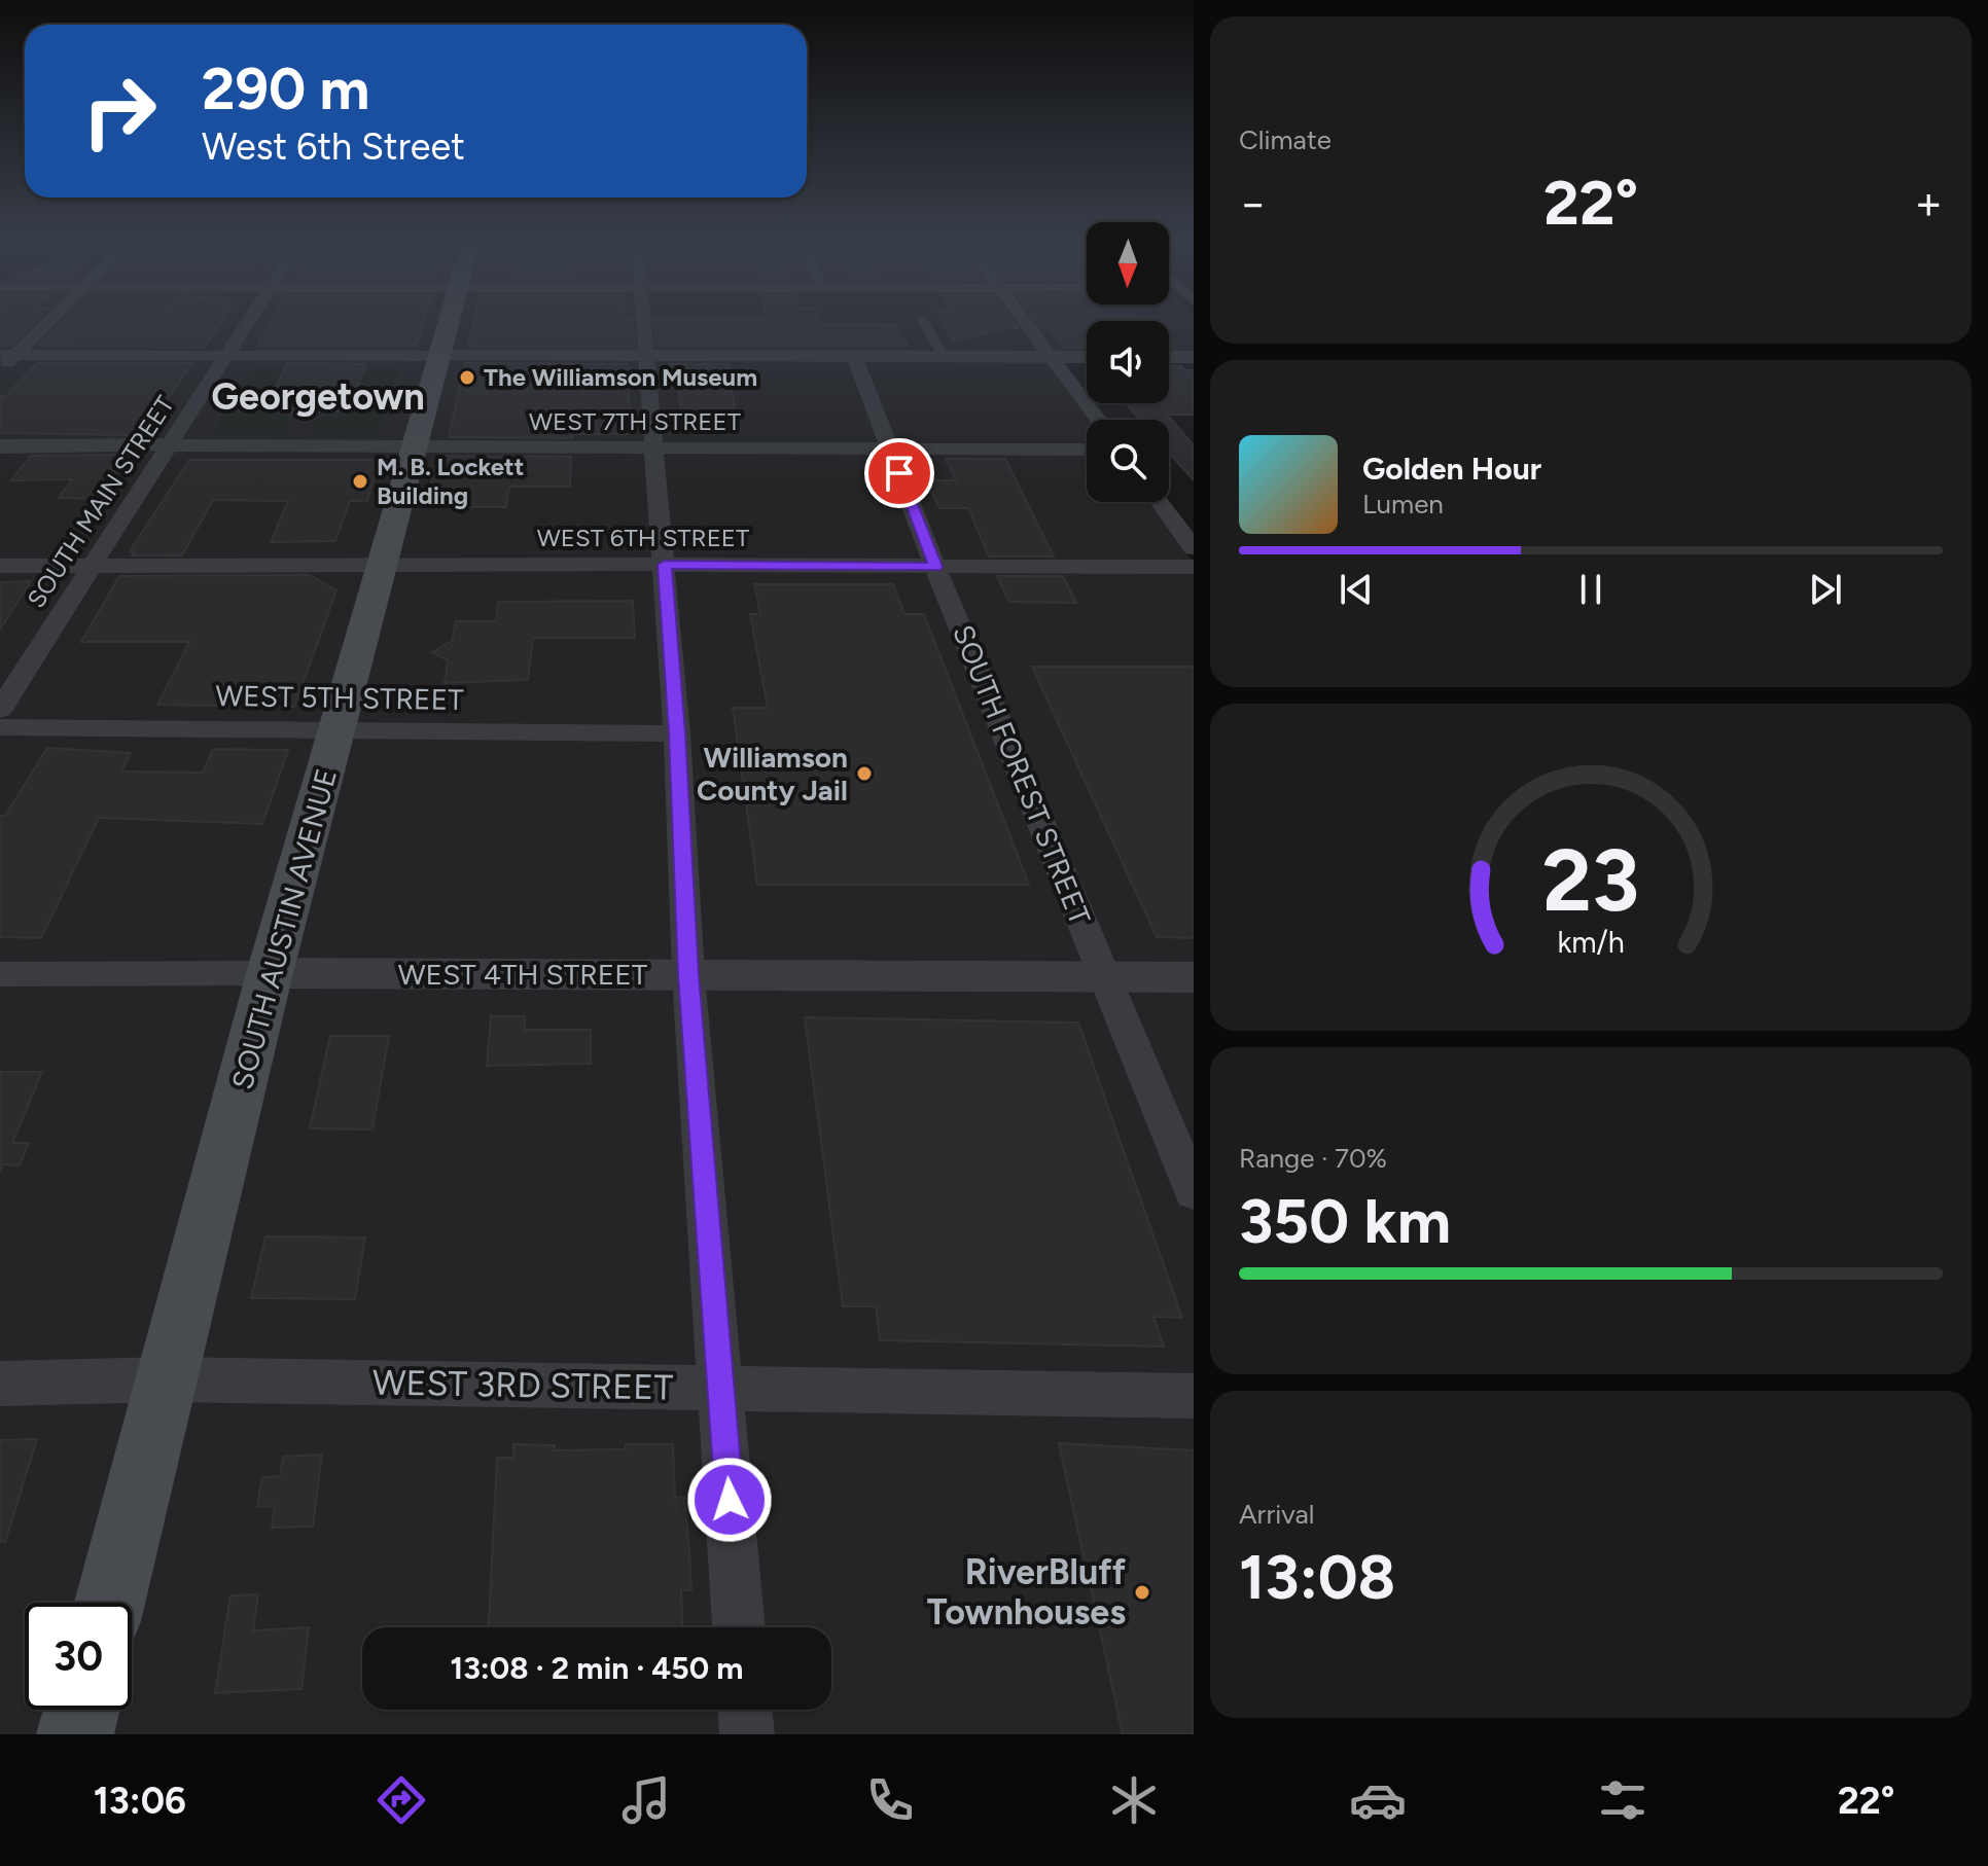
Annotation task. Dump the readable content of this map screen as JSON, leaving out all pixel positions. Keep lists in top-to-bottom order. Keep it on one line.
{"streets":{"main road":["SOUTH AUSTIN AVENUE"],"street":["WEST 7TH STREET","SOUTH MAIN STREET","WEST 6TH STREET","WEST 5TH STREET","SOUTH FOREST STREET","WEST 4TH STREET","WEST 3RD STREET"]},"crossings":[["WEST 7TH STREET","SOUTH MAIN STREET"],["WEST 7TH STREET","SOUTH FOREST STREET"],["WEST 7TH STREET","SOUTH AUSTIN AVENUE"],["SOUTH MAIN STREET","WEST 6TH STREET"],["WEST 6TH STREET","SOUTH FOREST STREET"],["WEST 6TH STREET","SOUTH AUSTIN AVENUE"],["WEST 5TH STREET","SOUTH AUSTIN AVENUE"],["SOUTH FOREST STREET","WEST 4TH STREET"],["SOUTH AUSTIN AVENUE","WEST 4TH STREET"],["SOUTH AUSTIN AVENUE","WEST 3RD STREET"]],"districts":["Georgetown"],"places":["The Williamson Museum","M. B. Lockett Building","Williamson County Jail","RiverBluff Townhouses"],"north":"bottom","page":{"tile":["Climate",["Range · 70%","350 km"],["Arrival","13:08"]],"turn":["290 m","West 6th Street"],"heat":["−","22°","+"],"song":["Golden Hour","Lumen"],"limit":"30","trip":"13:08 · 2 min · 450 m","tabs":["13:06","22°"],"gauge":["23","km/h"]}}
